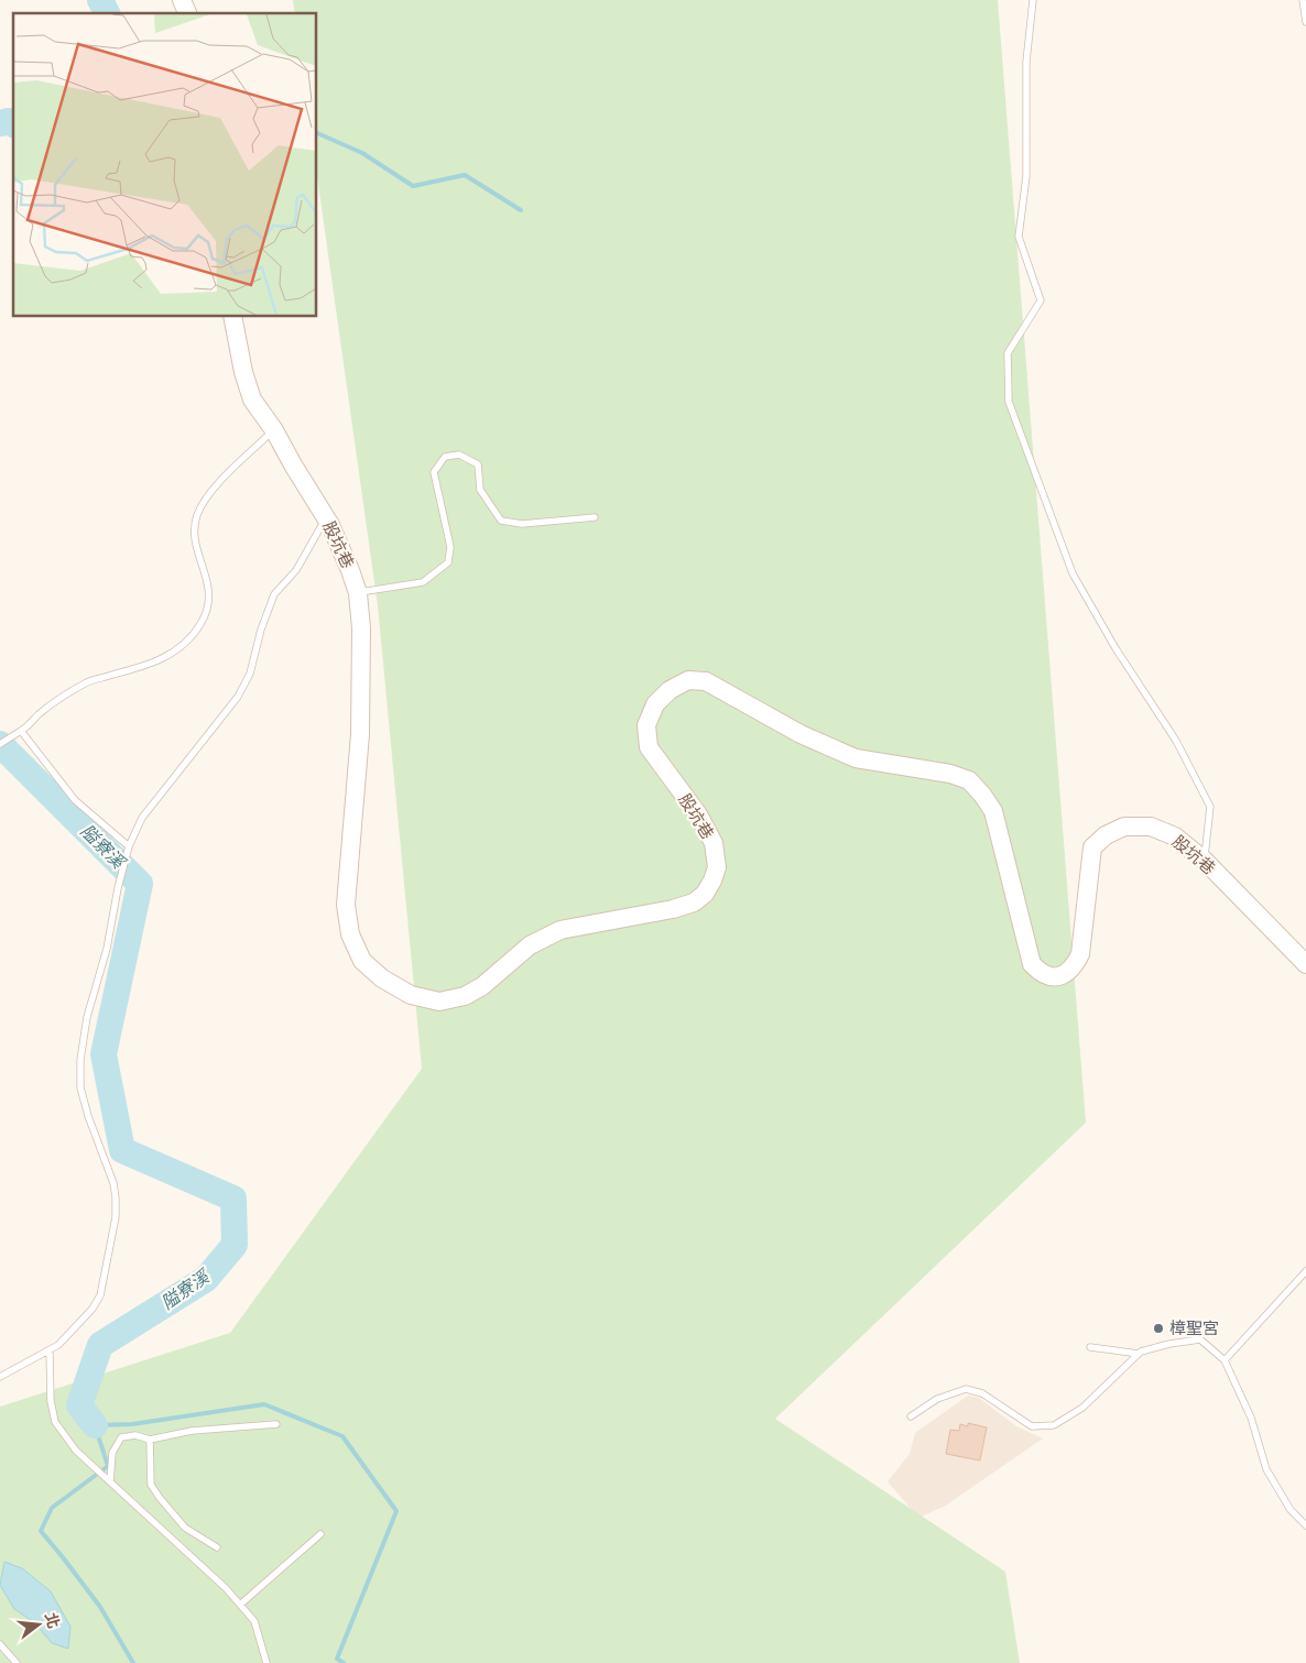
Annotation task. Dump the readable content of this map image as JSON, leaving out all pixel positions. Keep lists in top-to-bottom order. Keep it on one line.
{"streets":{"street":["股坑巷"]},"water":["隘寮溪"],"places":["樟聖宮"],"north":"right"}
